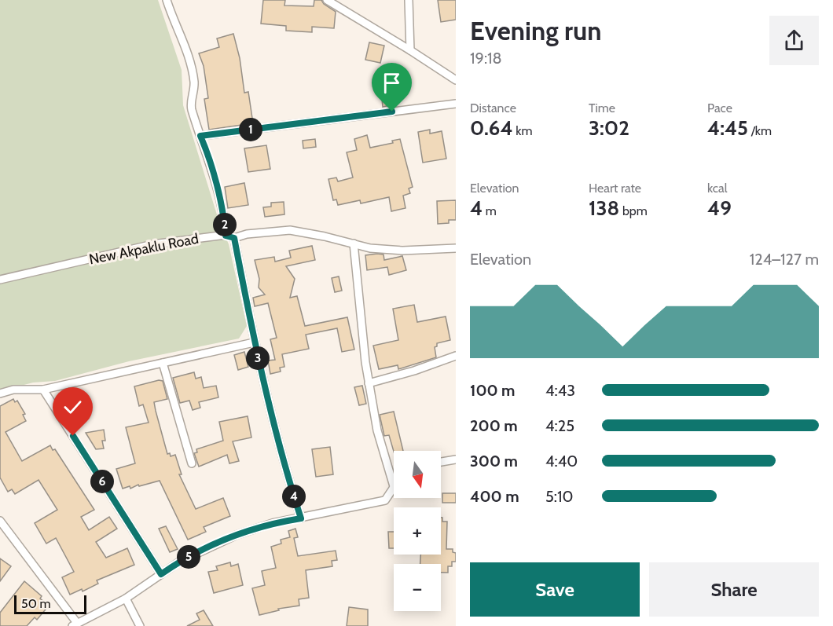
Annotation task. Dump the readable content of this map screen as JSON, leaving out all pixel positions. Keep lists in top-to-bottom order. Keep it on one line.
{"streets":{"street":["New Akpaklu Road"]},"scale_bar":"50 m","north":"bottom","page":{"heading":["Evening run","19:18"],"stats":[["Distance","0.64 km"],["Time","3:02"],["Pace","4:45 /km"],["Elevation","4 m"],["Heart rate","138 bpm"],["kcal","49"]],"pins":["1","2","3","6","4","5"],"chart":["Elevation","124–127 m"],"list":[{"name":"100 m","note":"4:43"},{"name":"200 m","note":"4:25"},{"name":"300 m","note":"4:40"},{"name":"400 m","note":"5:10"}],"map_buttons":["+","−"],"buttons":["Save","Share"],"scale":"50 m"}}
